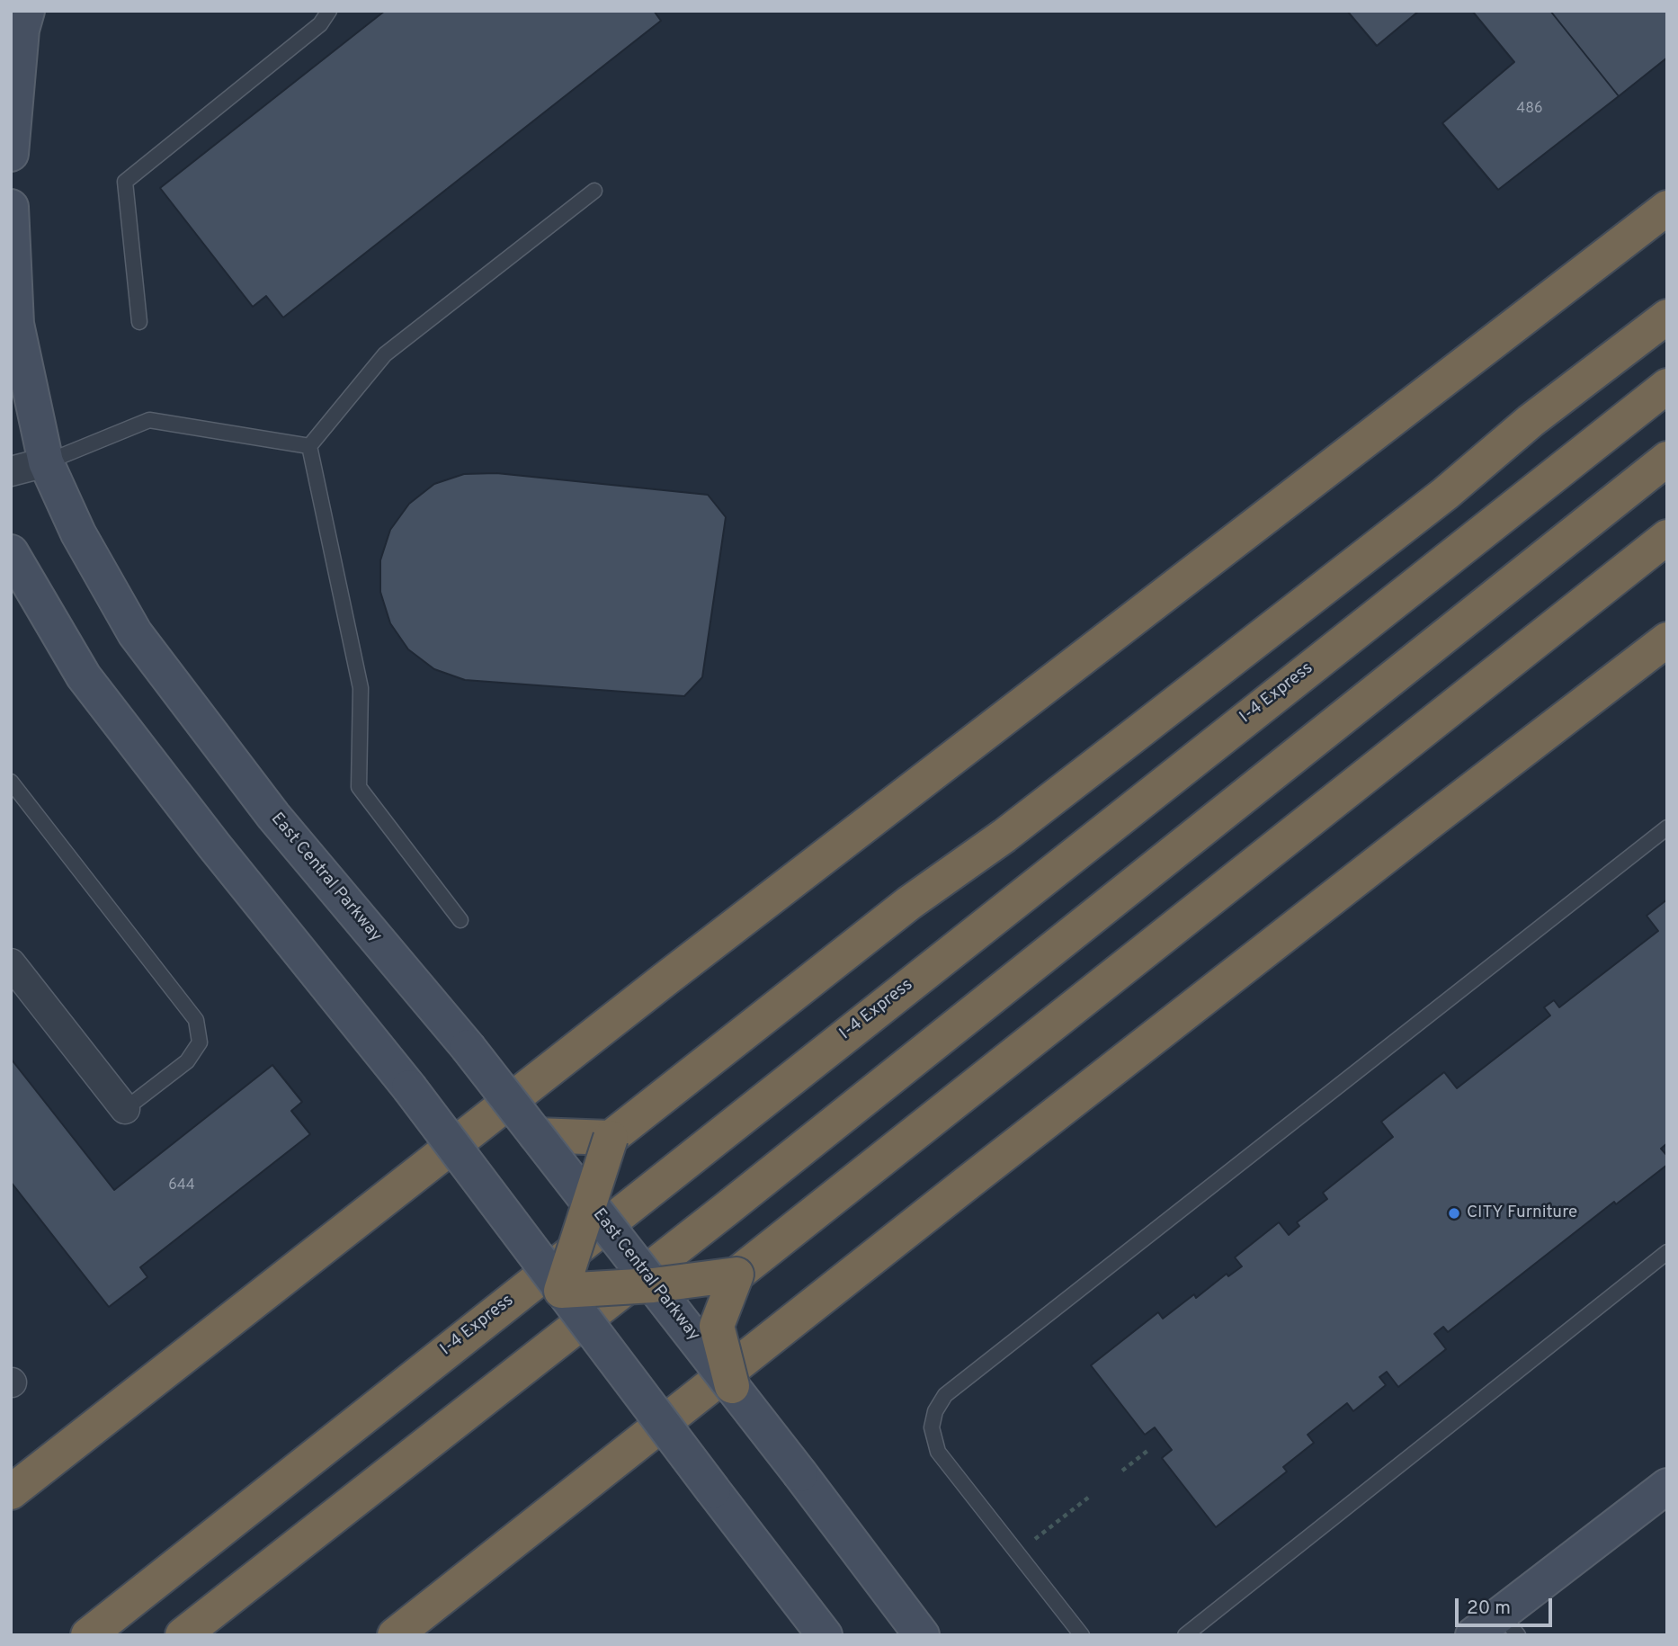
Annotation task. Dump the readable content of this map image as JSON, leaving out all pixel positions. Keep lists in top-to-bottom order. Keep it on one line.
{"streets":{"highway":["I-4 Express"],"main road":["East Central Parkway"]},"places":["CITY Furniture"],"house_numbers":["486","644"],"scale_bar":"20 m"}
